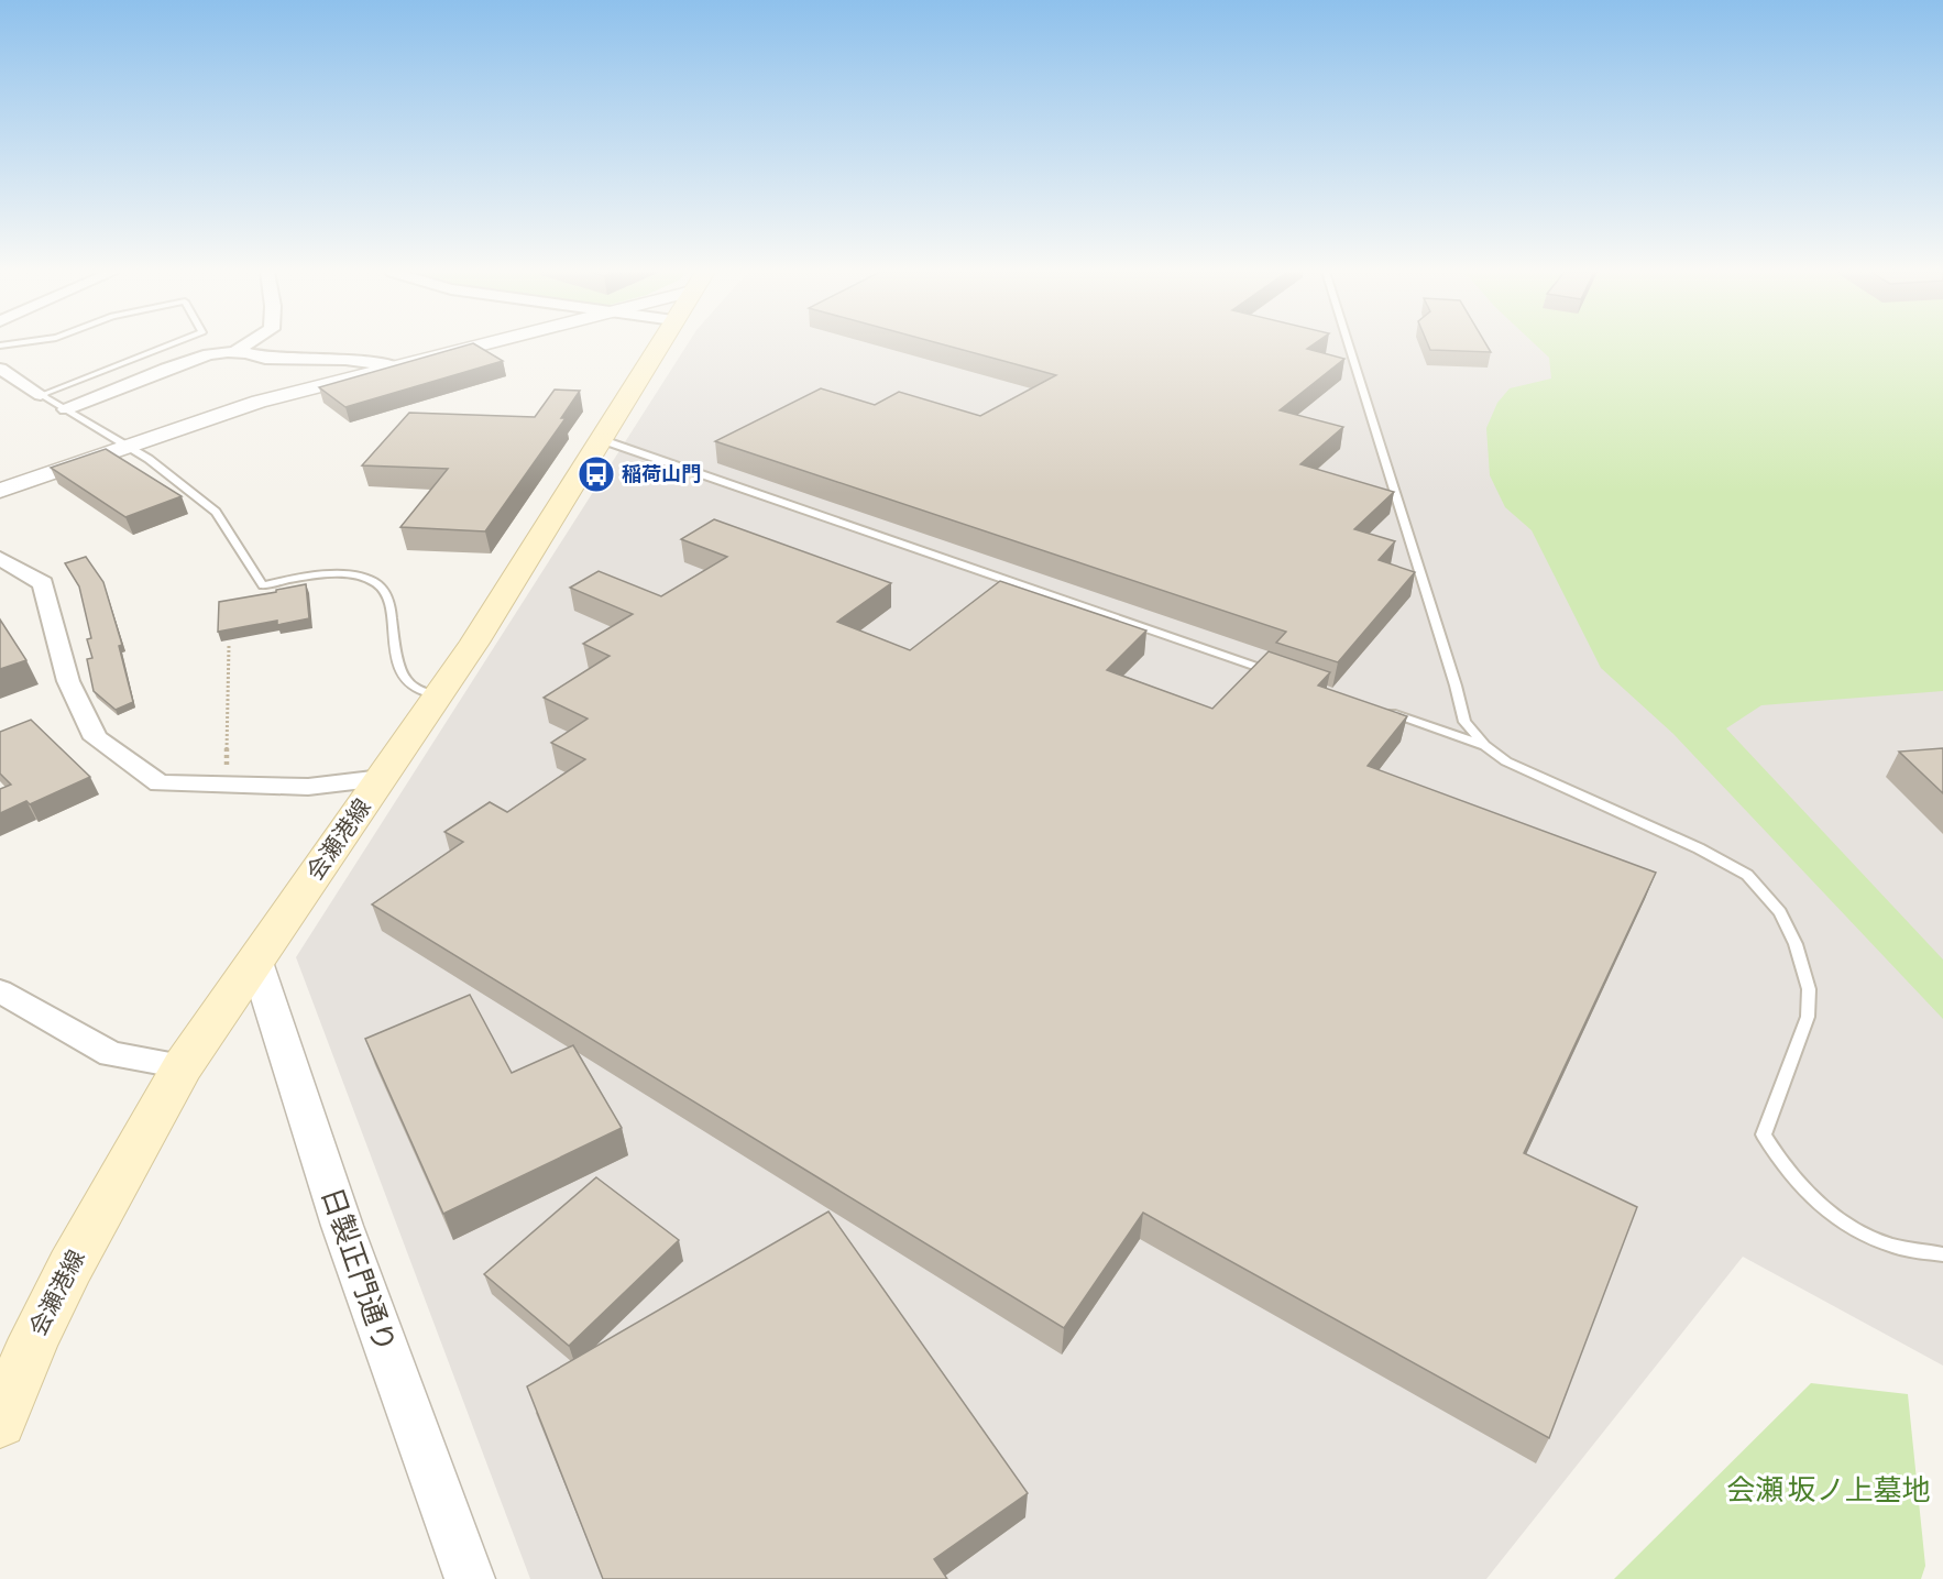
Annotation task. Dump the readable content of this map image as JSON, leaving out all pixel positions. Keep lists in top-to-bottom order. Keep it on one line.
{"streets":{"main road":["会瀬港線"],"street":["日製正門通り"]},"crossings":[["会瀬港線","日製正門通り"]],"parks":["会瀬 坂ノ上墓地"],"places":{"bus stop":["稲荷山門"]}}
